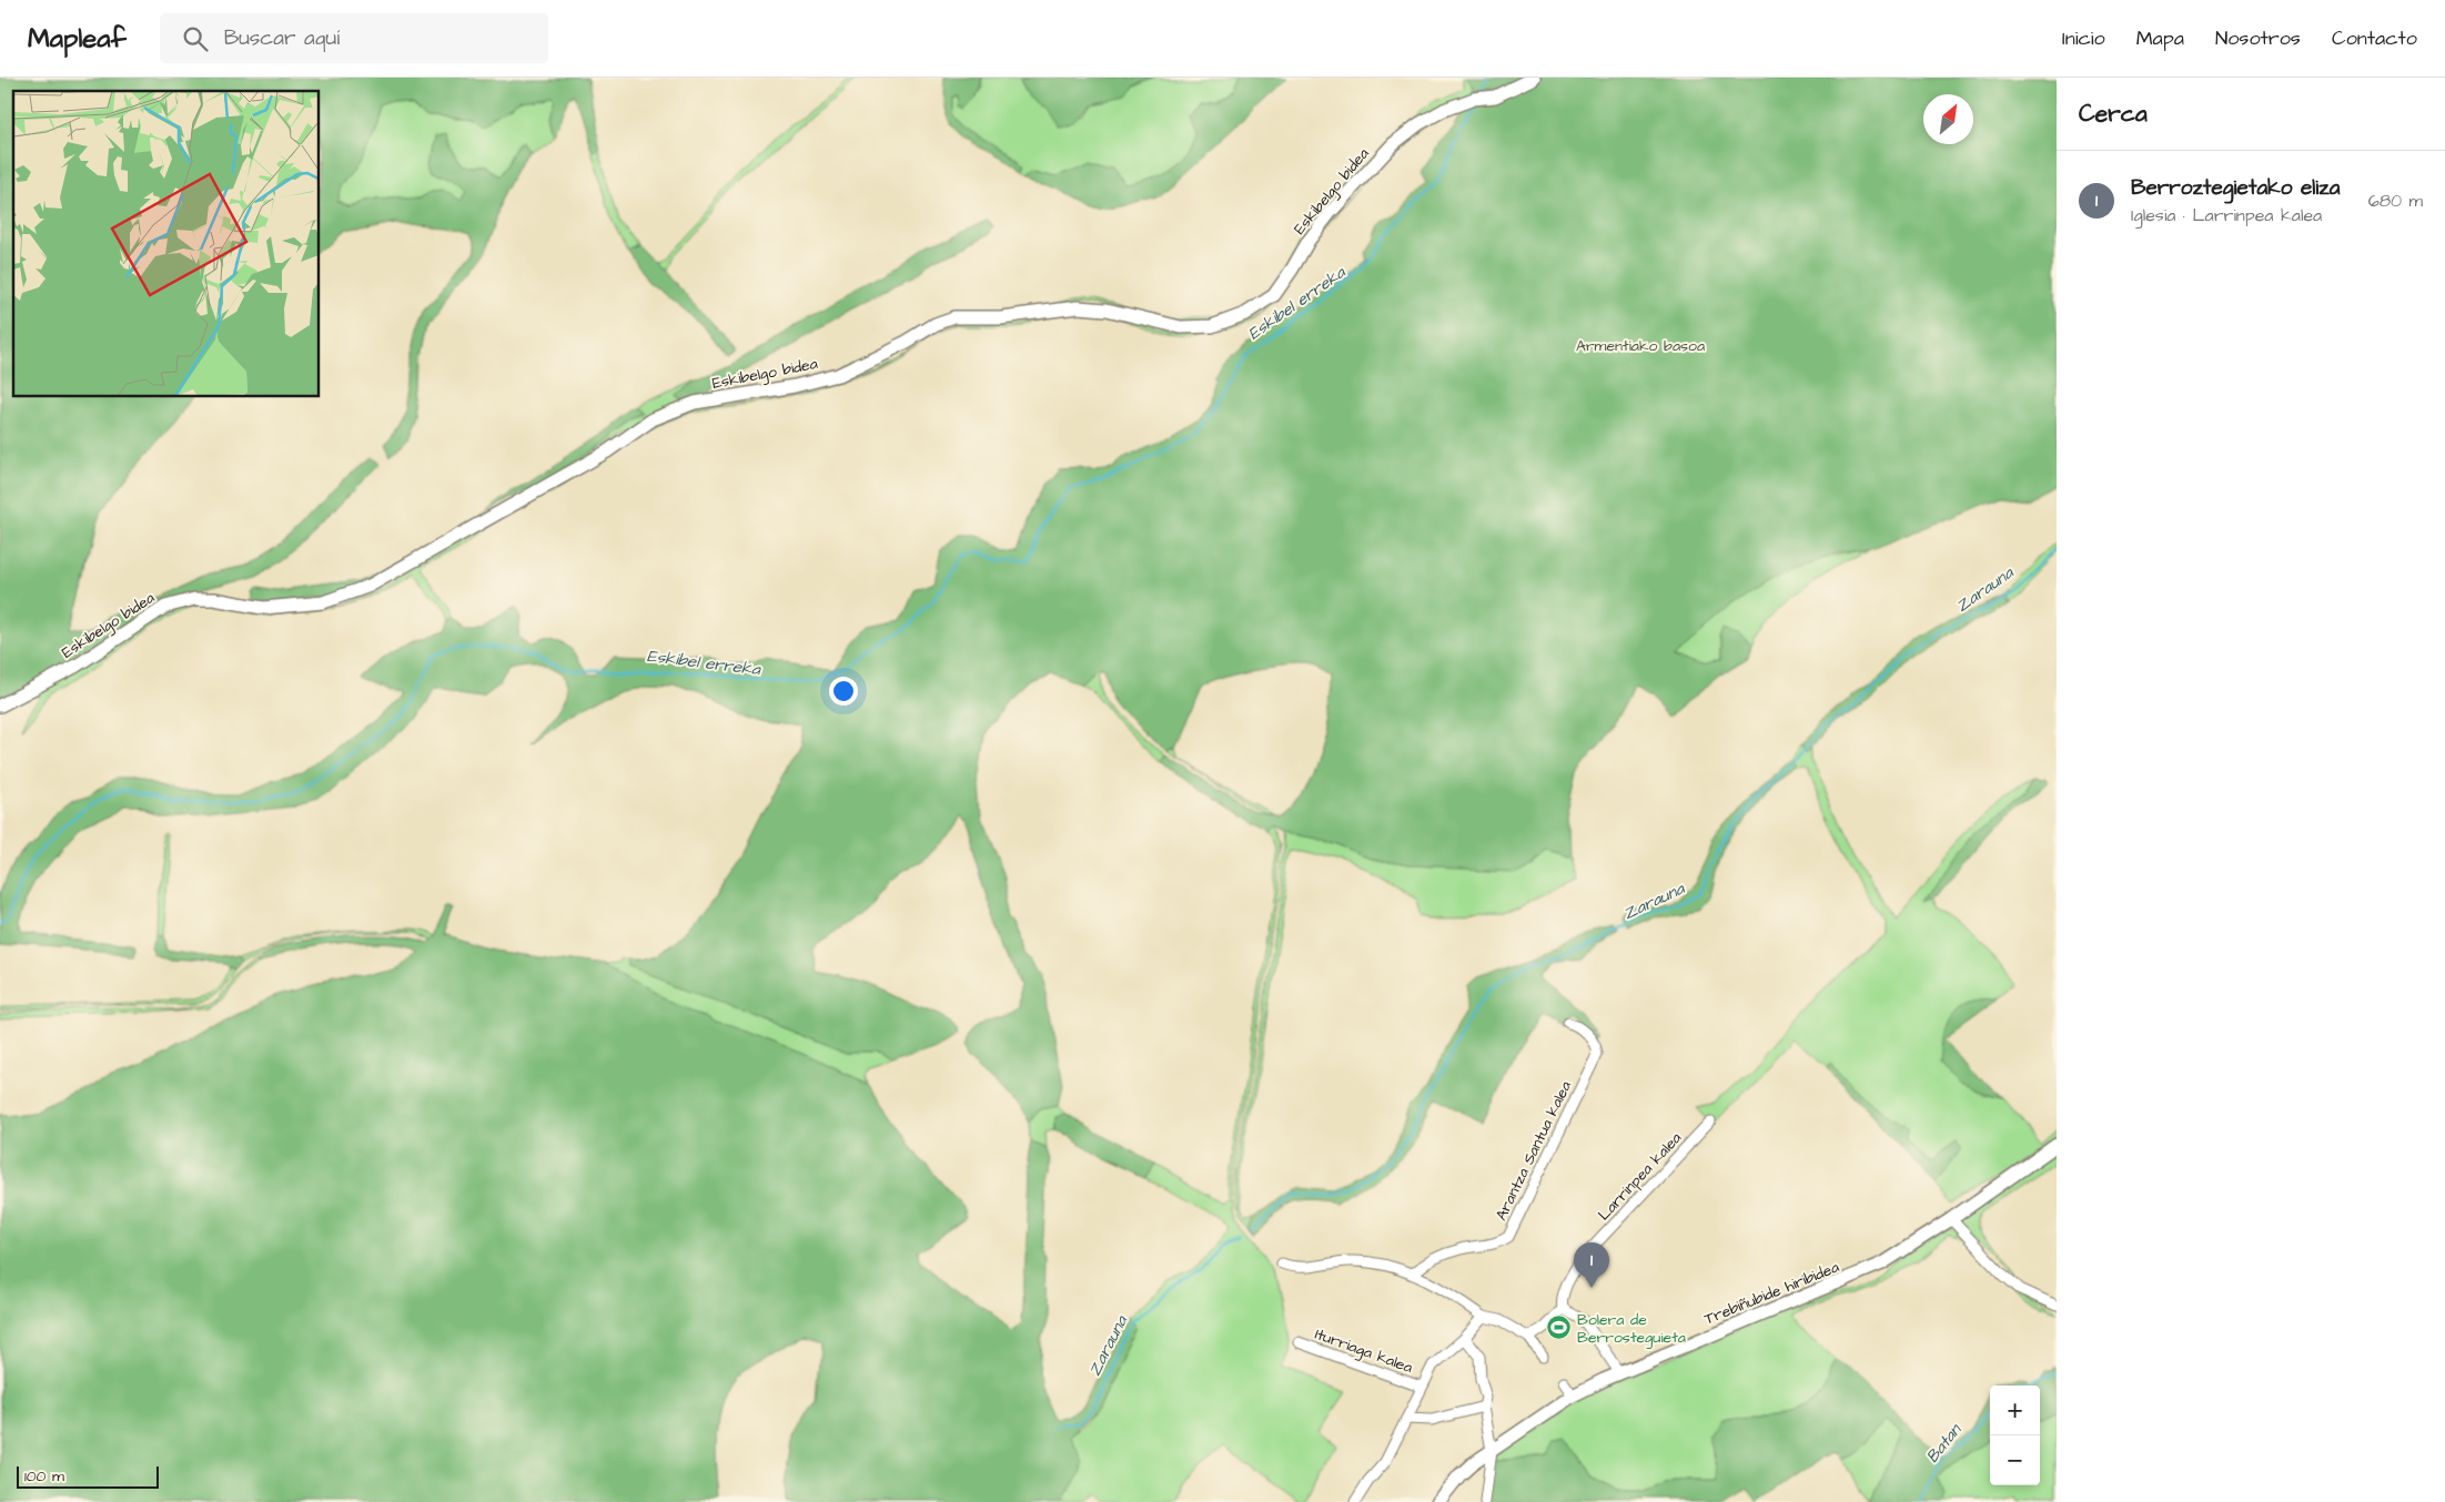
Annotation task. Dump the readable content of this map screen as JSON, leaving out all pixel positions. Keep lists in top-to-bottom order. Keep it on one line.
{"streets":{"street":["Eskibelgo bidea","Arantza Santua kalea","Larrinpea kalea","Trebiñubide hiribidea","Iturriaga kalea"]},"water":["Eskibel erreka","Zarauna","Batan"],"parks":["Armentiako basoa"],"places":{"sports":["Bolera de Berrosteguieta"]},"scale_bar":"100 m","north":"top right","page":{"header":"Mapleaf","search":"Buscar aquí","nav":["Inicio","Mapa","Nosotros","Contacto"],"heading":"Cerca","list":[{"mark":"1","name":"Berroztegietako eliza","note":"Iglesia · Larrinpea kalea","value":"680 m"}],"pins":"1","map_buttons":["+","−"],"scale":"100 m"}}
